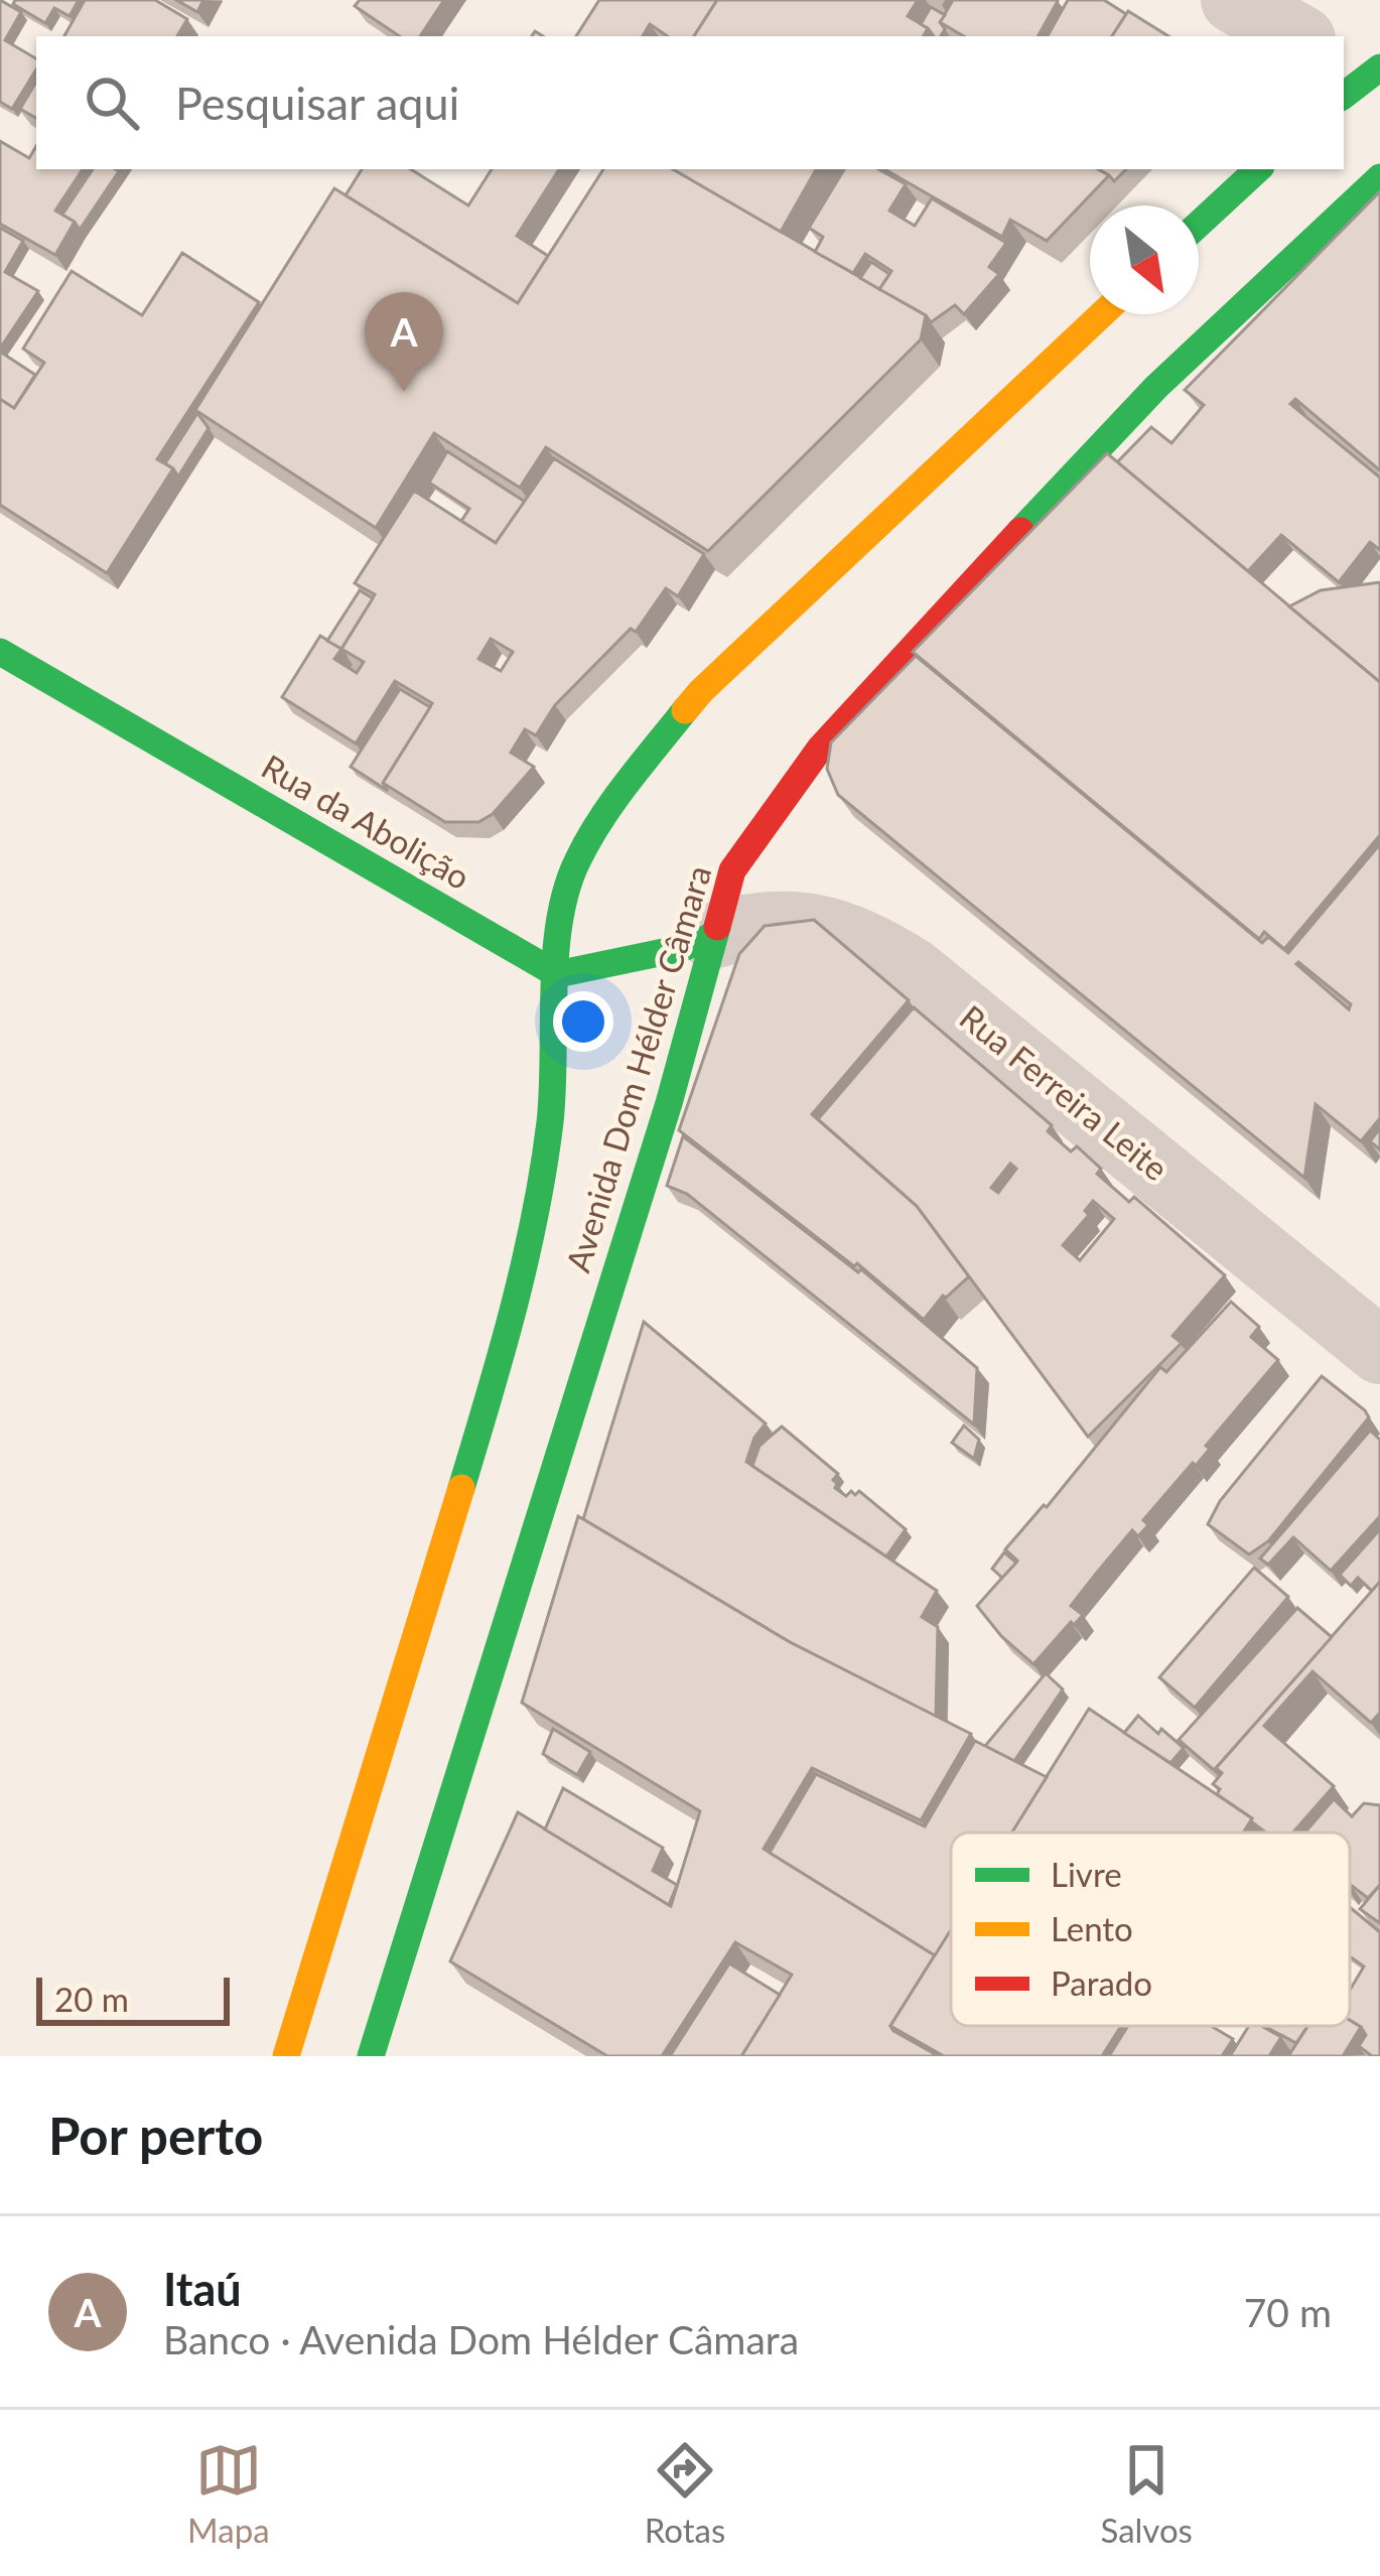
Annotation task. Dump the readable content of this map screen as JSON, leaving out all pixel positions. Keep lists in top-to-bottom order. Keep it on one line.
{"streets":{"main road":["Rua da Abolição","Avenida Dom Hélder Câmara"],"street":["Rua Ferreira Leite"]},"crossings":[["Rua da Abolição","Avenida Dom Hélder Câmara"],["Avenida Dom Hélder Câmara","Rua Ferreira Leite"]],"legend":["Livre","Lento","Parado"],"scale_bar":"20 m","north":"bottom right","page":{"search":"Pesquisar aqui","pins":"A","scale":"20 m","heading":"Por perto","list":[{"mark":"A","name":"Itaú","note":"Banco · Avenida Dom Hélder Câmara","value":"70 m"}],"nav":["Mapa","Rotas","Salvos"]}}
